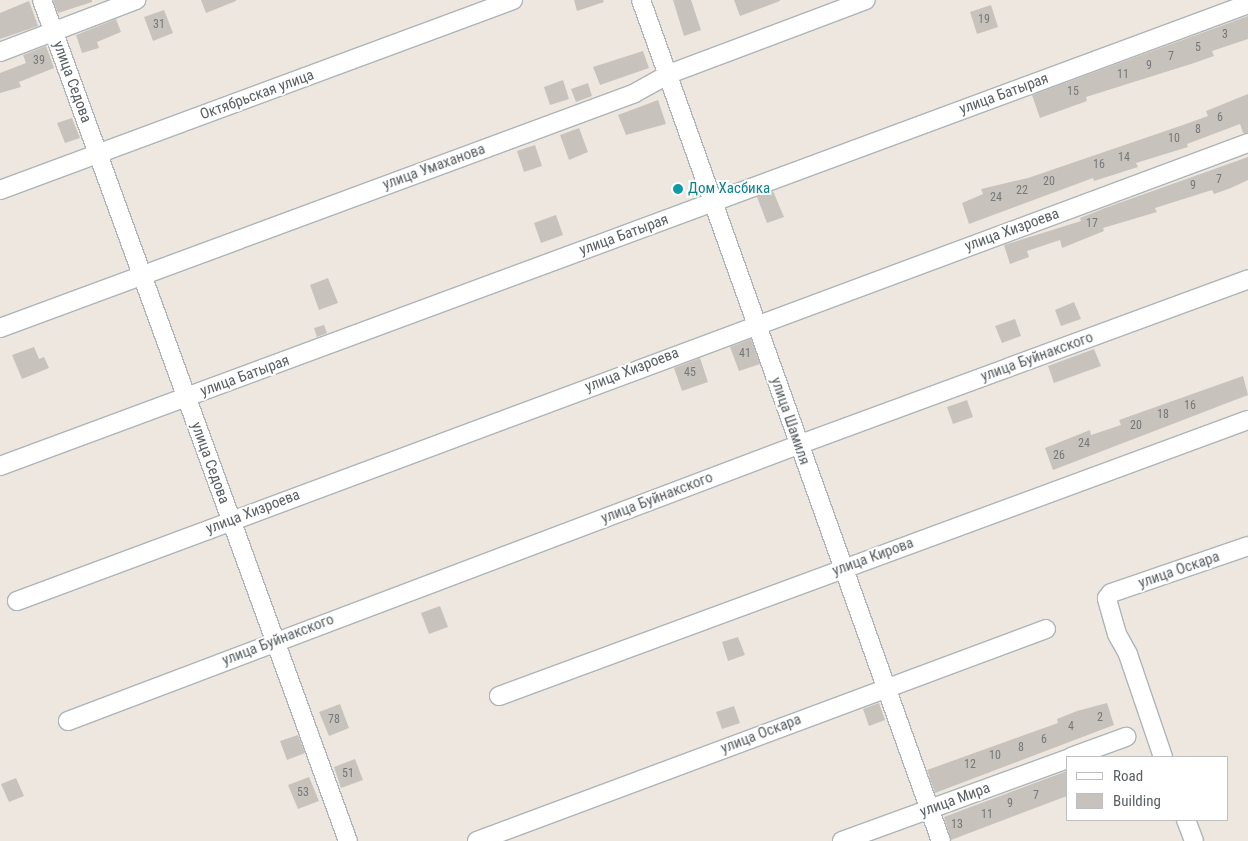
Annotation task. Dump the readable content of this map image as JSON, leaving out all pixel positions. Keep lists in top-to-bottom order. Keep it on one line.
{"streets":{"street":["улица Седова","улица Батырая","Октябрьская улица","улица Умаханова","улица Хизроева","улица Буйнакского","улица Шамиля","улица Кирова","улица Оскара","улица Мира"]},"crossings":[["улица Седова","улица Батырая"],["улица Седова","Октябрьская улица"],["улица Седова","улица Умаханова"],["улица Седова","улица Хизроева"],["улица Седова","улица Буйнакского"],["улица Батырая","улица Шамиля"],["улица Умаханова","улица Шамиля"],["улица Хизроева","улица Шамиля"],["улица Буйнакского","улица Шамиля"],["улица Шамиля","улица Кирова"],["улица Шамиля","улица Оскара"],["улица Шамиля","улица Мира"]],"places":["Дом Хасбика"],"house_numbers":["19","31","3","5","7","39","9","11","15","6","8","10","14","16","7","20","9","22","24","17","41","45","16","18","20","24","26","2","78","4","6","8","10","12","51","53","7","9","11","13"],"legend":["Road","Building"]}
